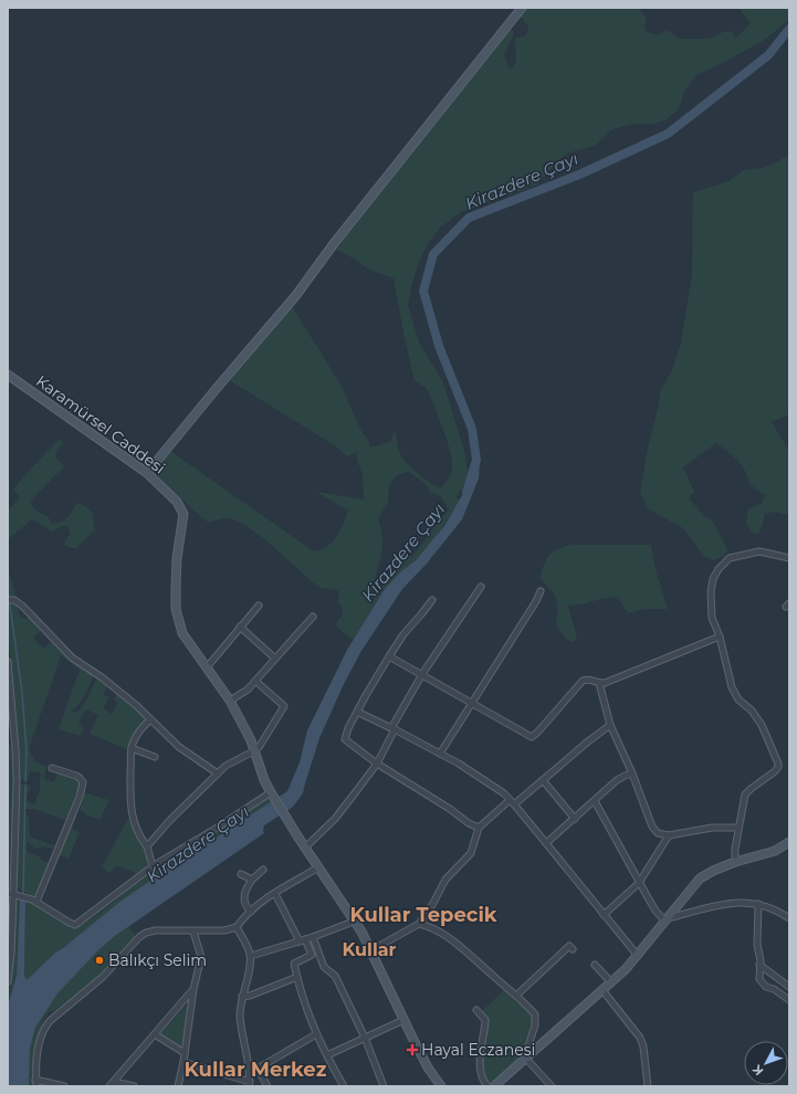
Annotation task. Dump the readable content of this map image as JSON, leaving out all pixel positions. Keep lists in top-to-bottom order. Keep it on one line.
{"streets":{"street":["Karamürsel Caddesi"]},"districts":["Kullar Tepecik","Kullar","Kullar Merkez"],"water":["Kirazdere Çayı"],"places":{"other":["Balıkçı Selim"],"health":["Hayal Eczanesi"]},"north":"bottom left"}
